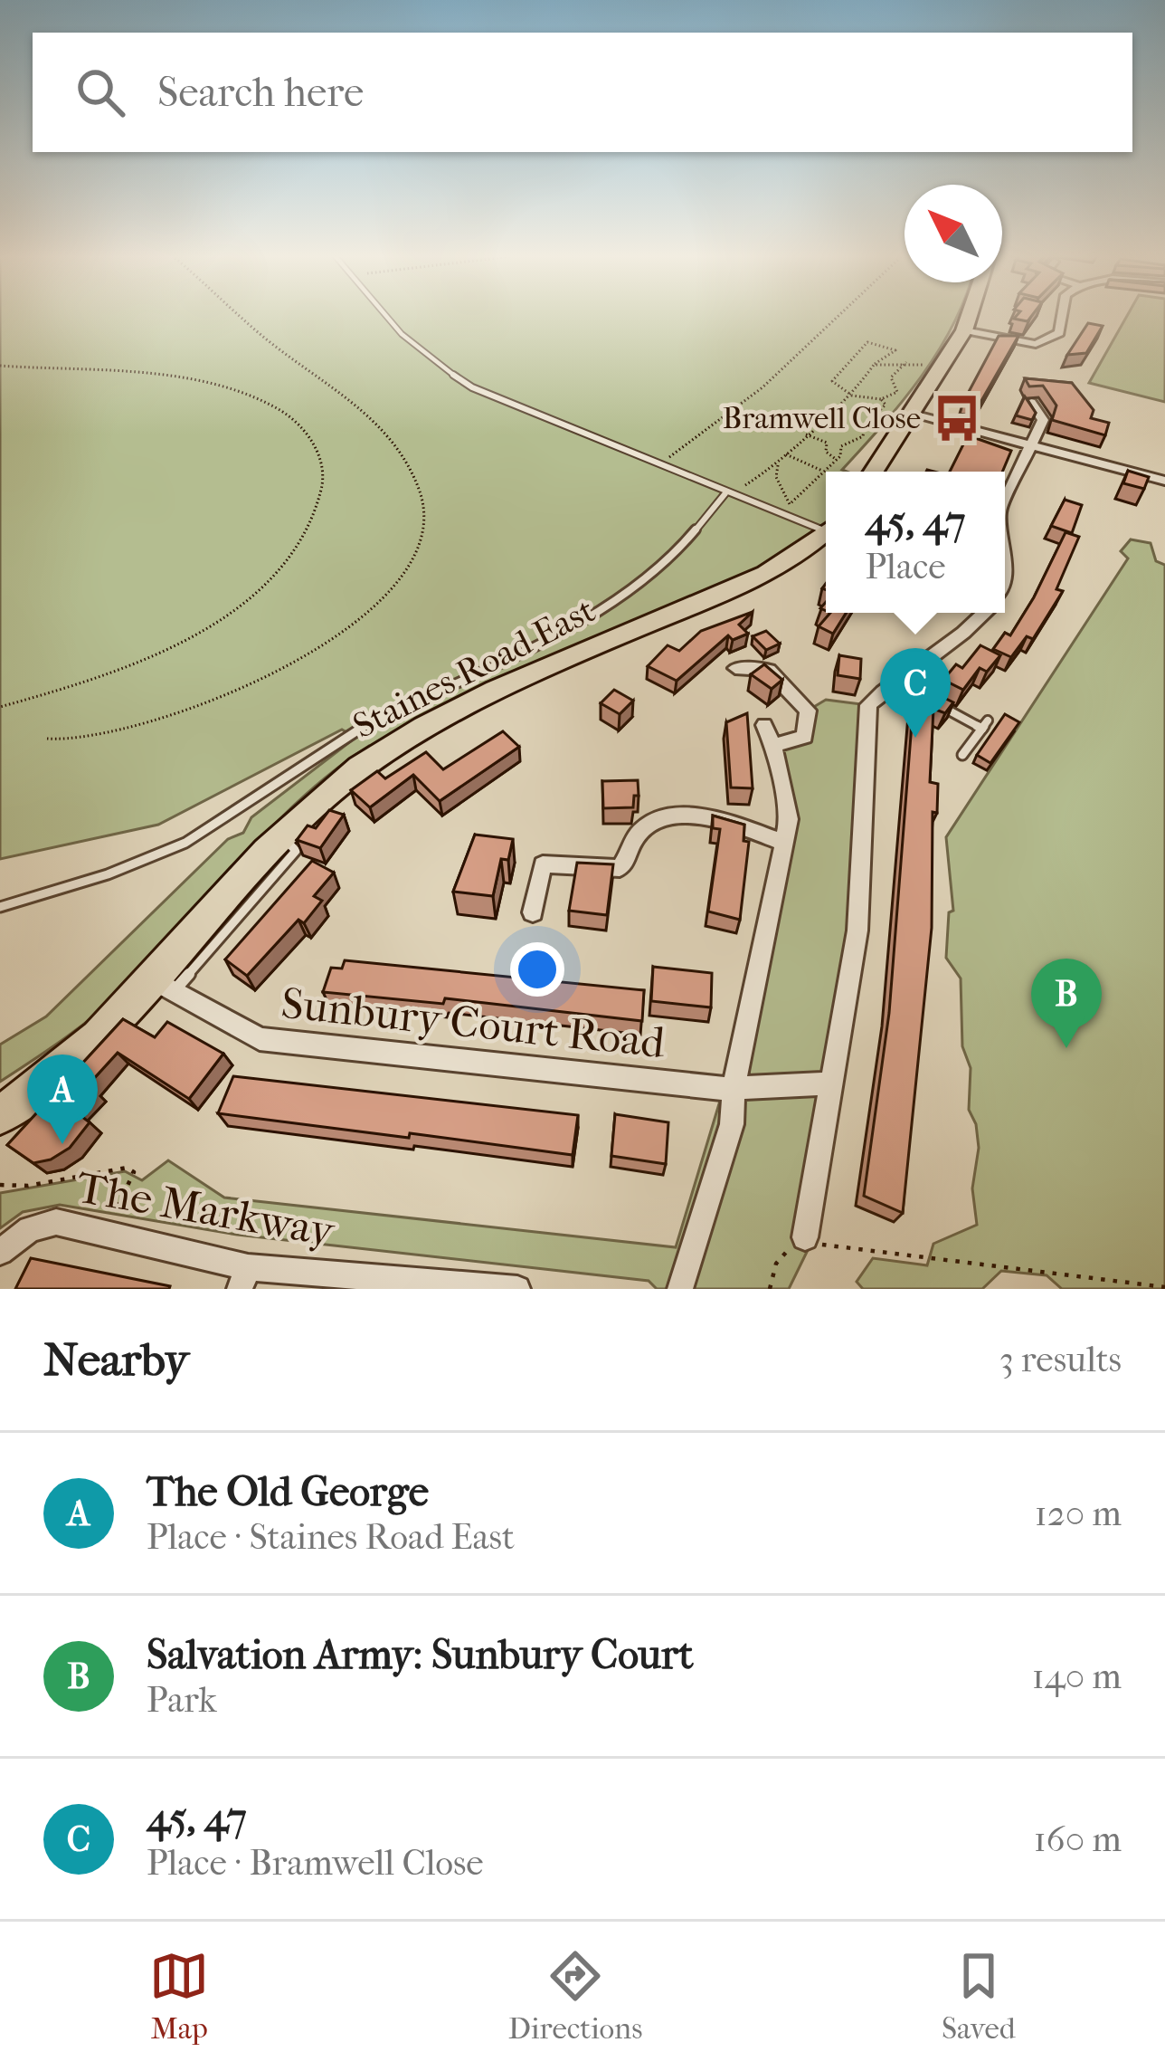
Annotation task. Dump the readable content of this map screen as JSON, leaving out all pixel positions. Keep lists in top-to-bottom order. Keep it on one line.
{"streets":{"highway":["Staines Road East"],"street":["Sunbury Court Road","The Markway"]},"crossings":[["Staines Road East","Sunbury Court Road"]],"places":{"bus stop":["Bramwell Close"]},"north":"top left","page":{"search":"Search here","popup":["45, 47","Place"],"pins":["C","B","A"],"heading":["Nearby","3 results"],"list":[{"mark":"A","name":"The Old George","note":"Place · Staines Road East","value":"120 m"},{"mark":"B","name":"Salvation Army: Sunbury Court","note":"Park","value":"140 m"},{"mark":"C","name":"45, 47","note":"Place · Bramwell Close","value":"160 m"}],"nav":["Map","Directions","Saved"]}}
